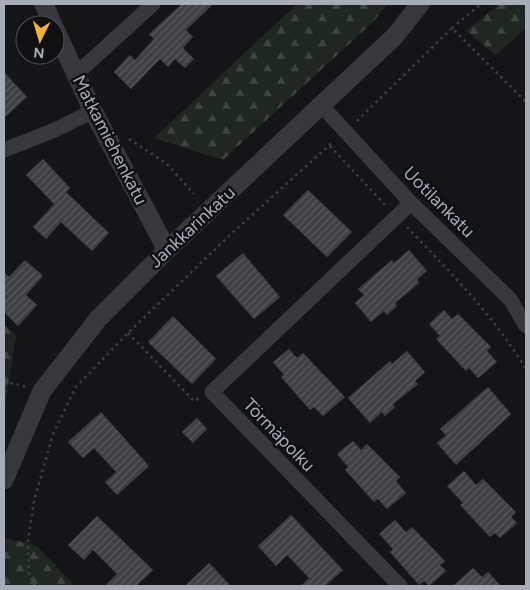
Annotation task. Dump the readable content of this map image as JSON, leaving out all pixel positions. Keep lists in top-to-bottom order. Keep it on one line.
{"streets":{"street":["Matkamiehenkatu","Uotilankatu","Jankkarinkatu","Törmäpolku"]},"crossings":[["Matkamiehenkatu","Jankkarinkatu"],["Uotilankatu","Jankkarinkatu"]],"north":"bottom"}
